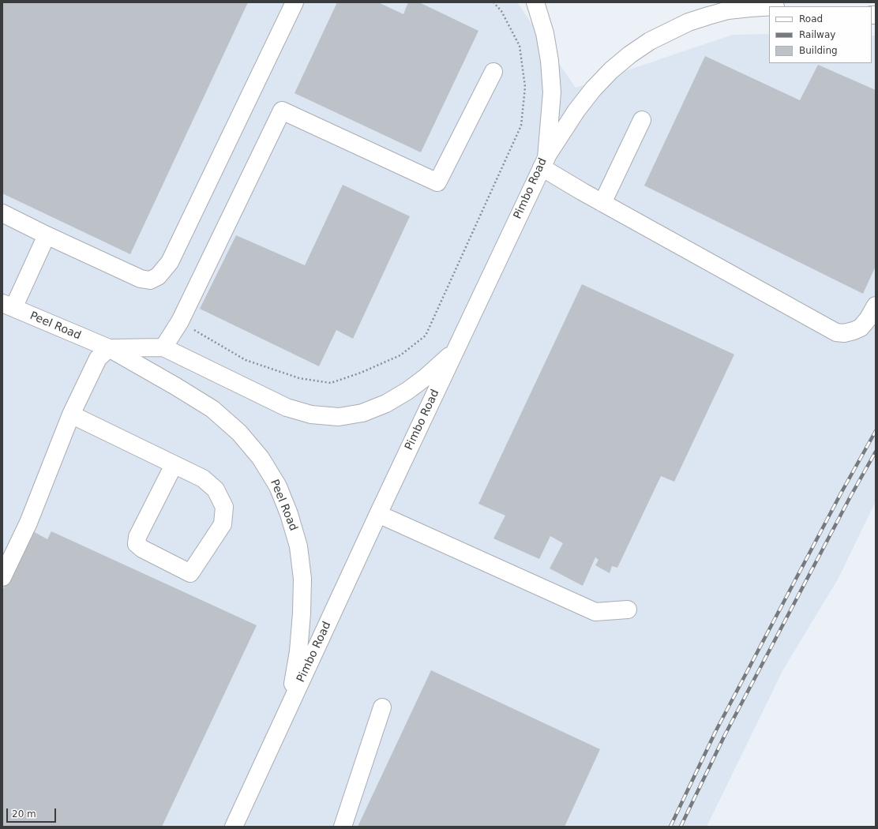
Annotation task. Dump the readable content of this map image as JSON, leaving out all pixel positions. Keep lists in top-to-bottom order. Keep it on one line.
{"streets":{"street":["Pimbo Road","Peel Road"]},"crossings":[["Pimbo Road","Peel Road"]],"legend":["Road","Railway","Building"],"scale_bar":"20 m"}
